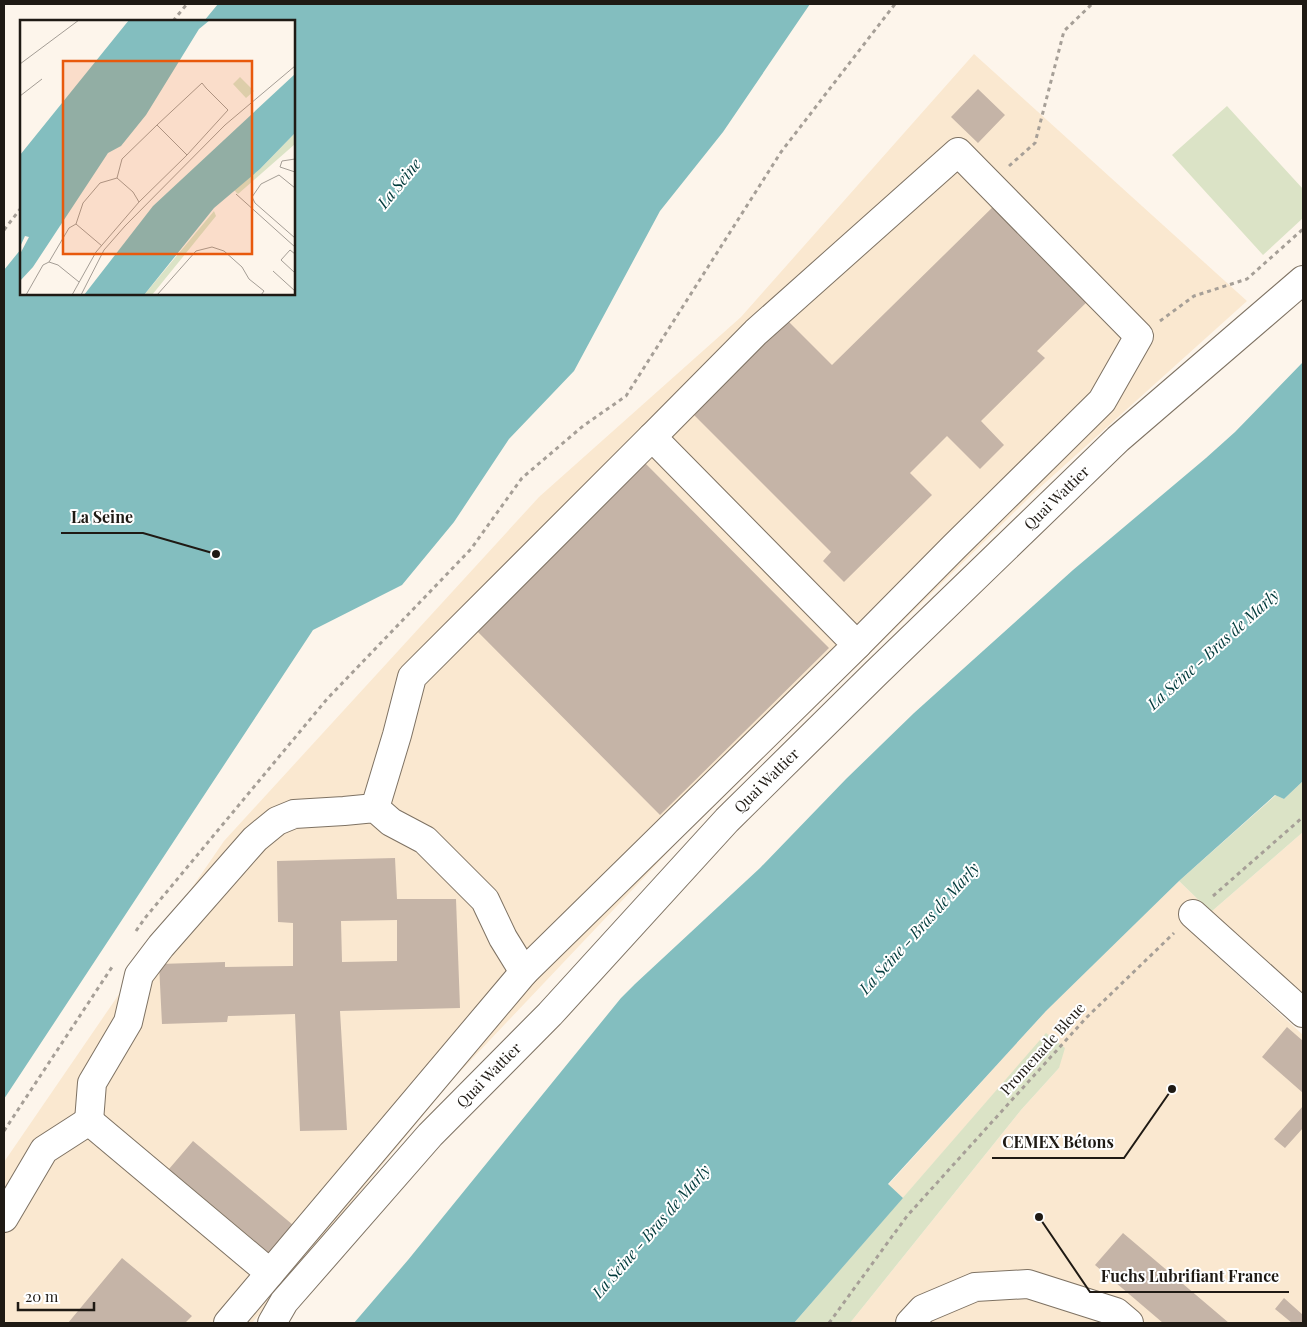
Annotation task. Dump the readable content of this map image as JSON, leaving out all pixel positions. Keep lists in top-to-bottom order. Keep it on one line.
{"streets":{"street":["Quai Wattier"],"path":["Promenade Bleue"]},"water":["La Seine","La Seine - Bras de Marly"],"places":["La Seine","CEMEX Bétons","Fuchs Lubrifiant France"],"scale_bar":"20 m"}
